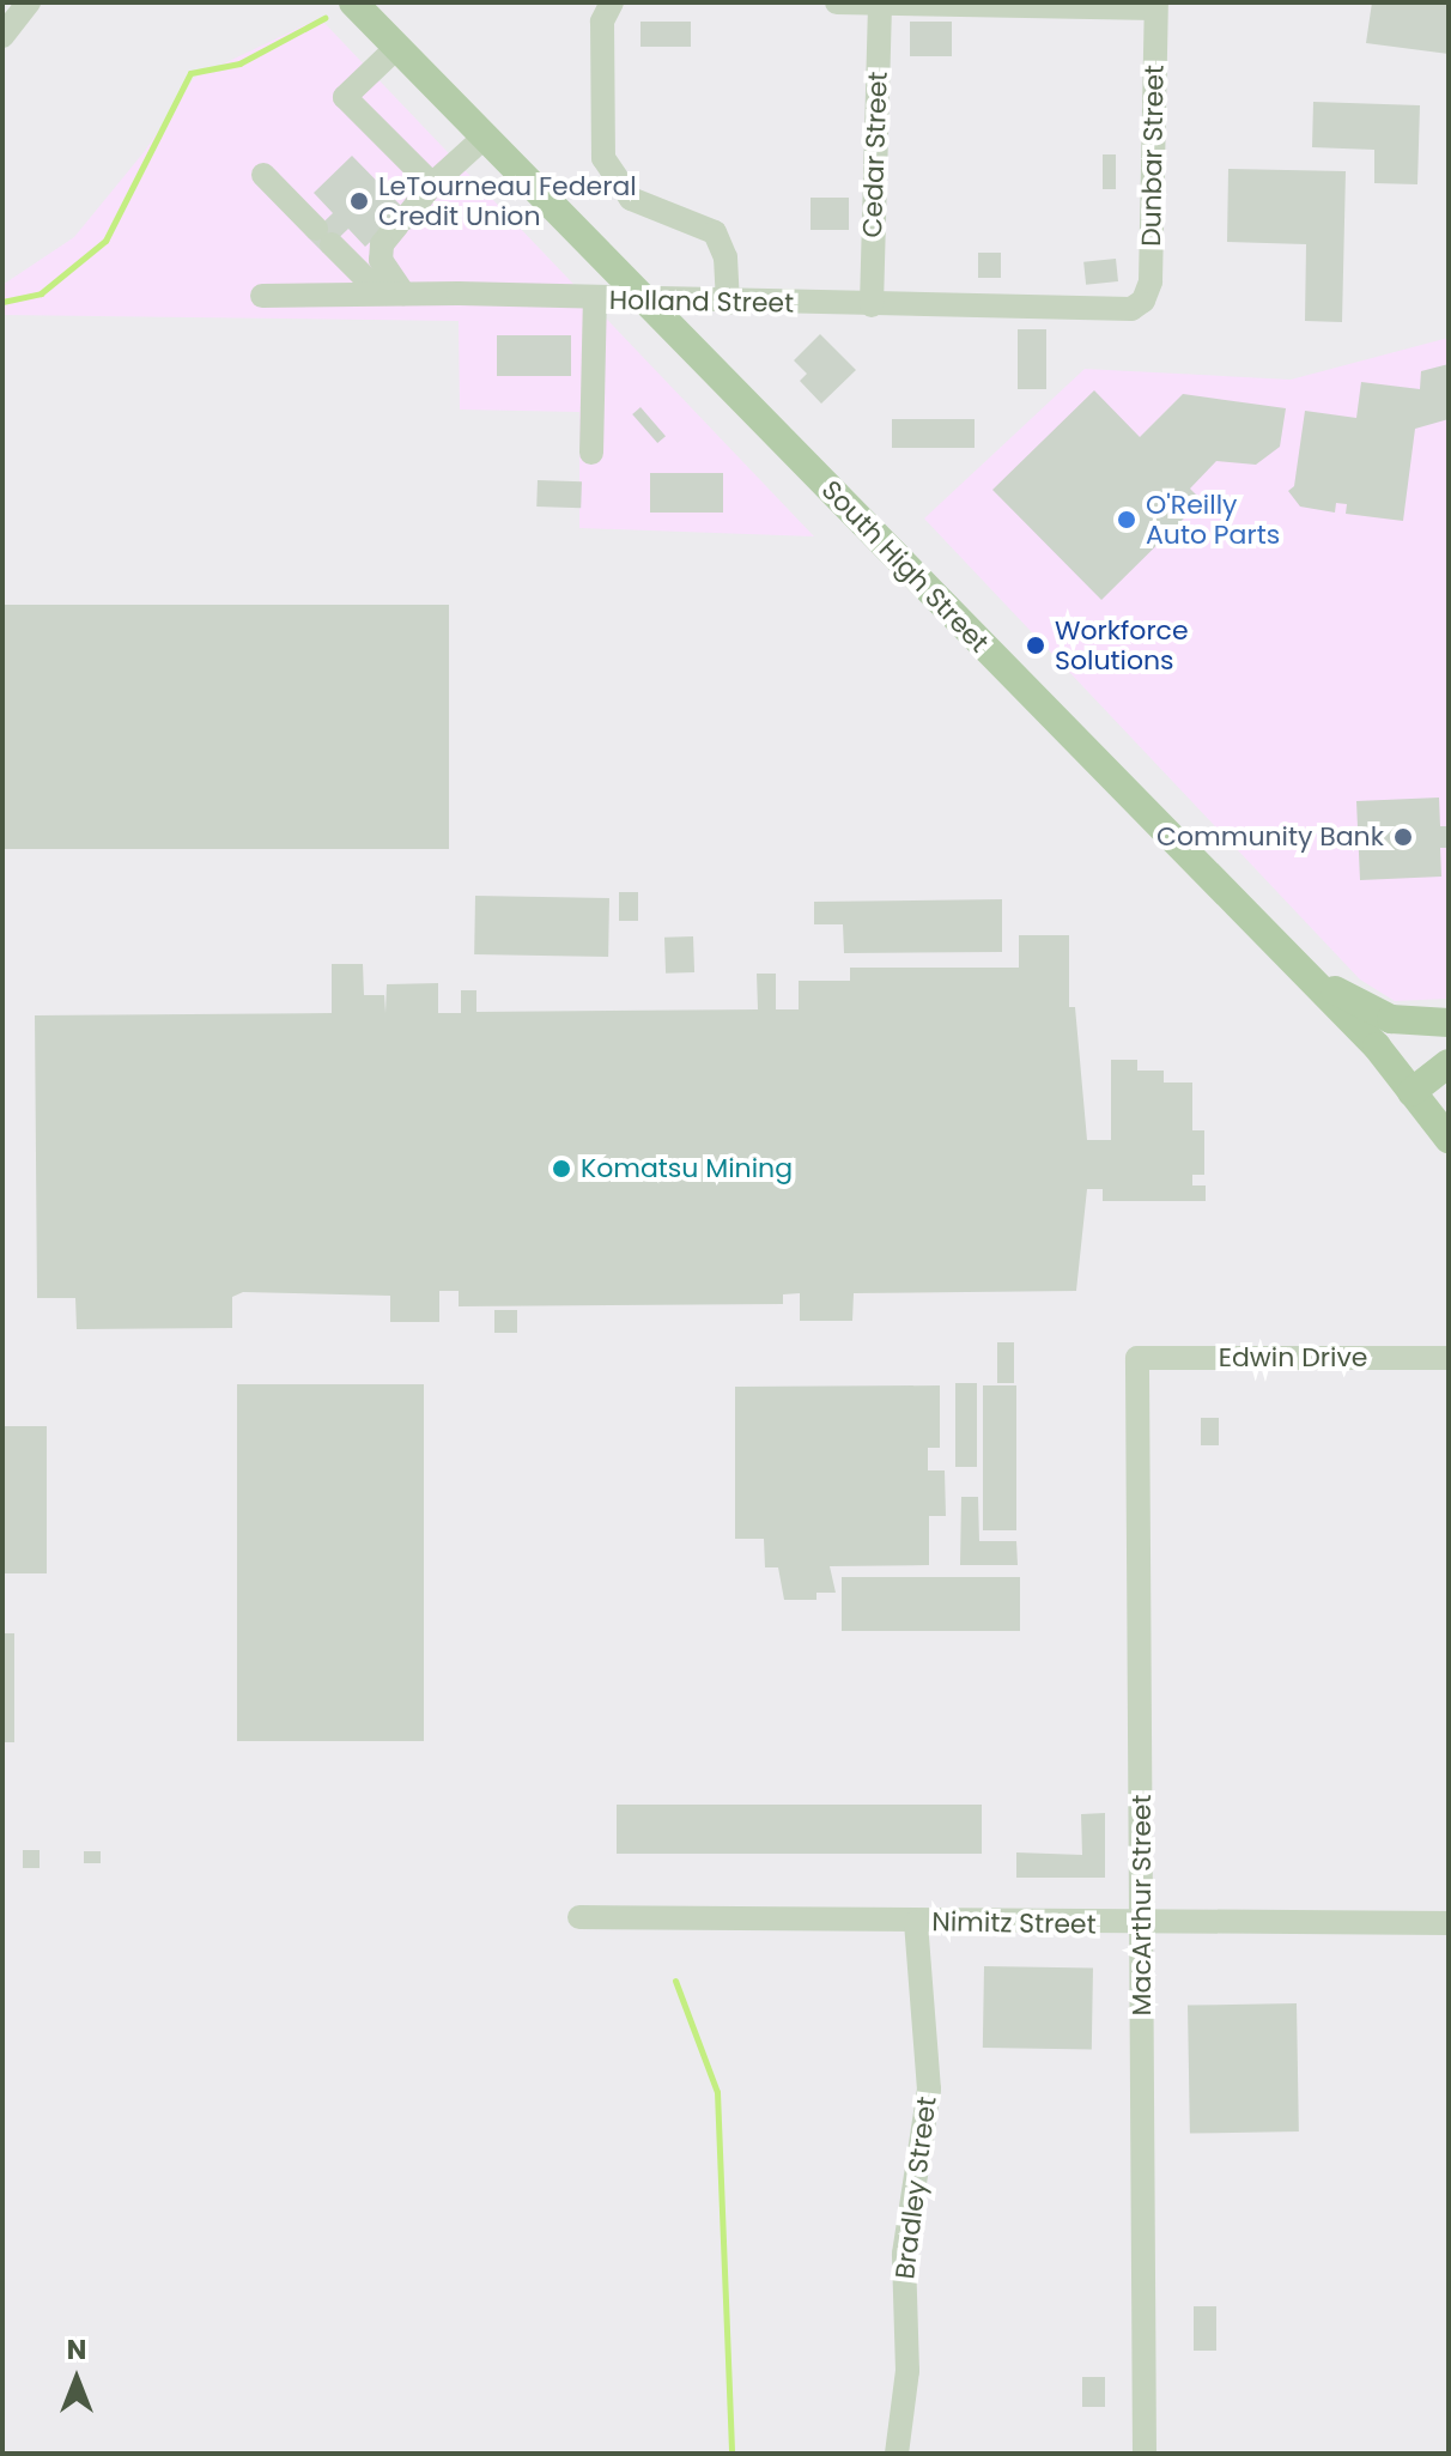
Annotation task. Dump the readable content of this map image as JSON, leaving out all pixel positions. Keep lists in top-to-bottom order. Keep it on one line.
{"streets":{"main road":["South High Street"],"street":["Cedar Street","Dunbar Street","Holland Street","Edwin Drive","MacArthur Street","Nimitz Street","Bradley Street"]},"crossings":[["Cedar Street","Holland Street"],["Dunbar Street","Holland Street"],["Holland Street","South High Street"],["Edwin Drive","MacArthur Street"],["MacArthur Street","Nimitz Street"],["Nimitz Street","Bradley Street"]],"places":["LeTourneau Federal Credit Union","O'Reilly Auto Parts","Workforce Solutions","Community Bank","Komatsu Mining"],"north":"top"}
